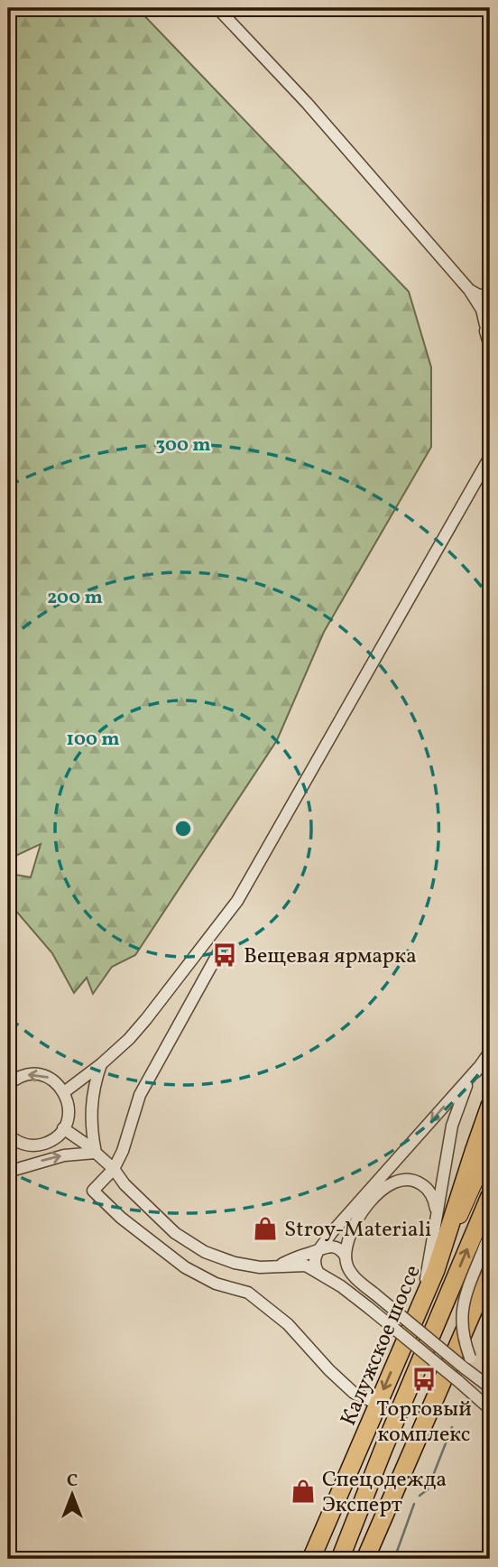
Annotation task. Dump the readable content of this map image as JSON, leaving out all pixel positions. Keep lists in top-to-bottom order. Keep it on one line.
{"streets":{"highway":["Калужское шоссе"]},"places":{"bus stop":["Вещевая ярмарка","Торговый комплекс"],"shop":["Stroy-Materiali","Спецодежда Эксперт"]},"north":"top","rings":["300 m","200 m","100 m"]}
